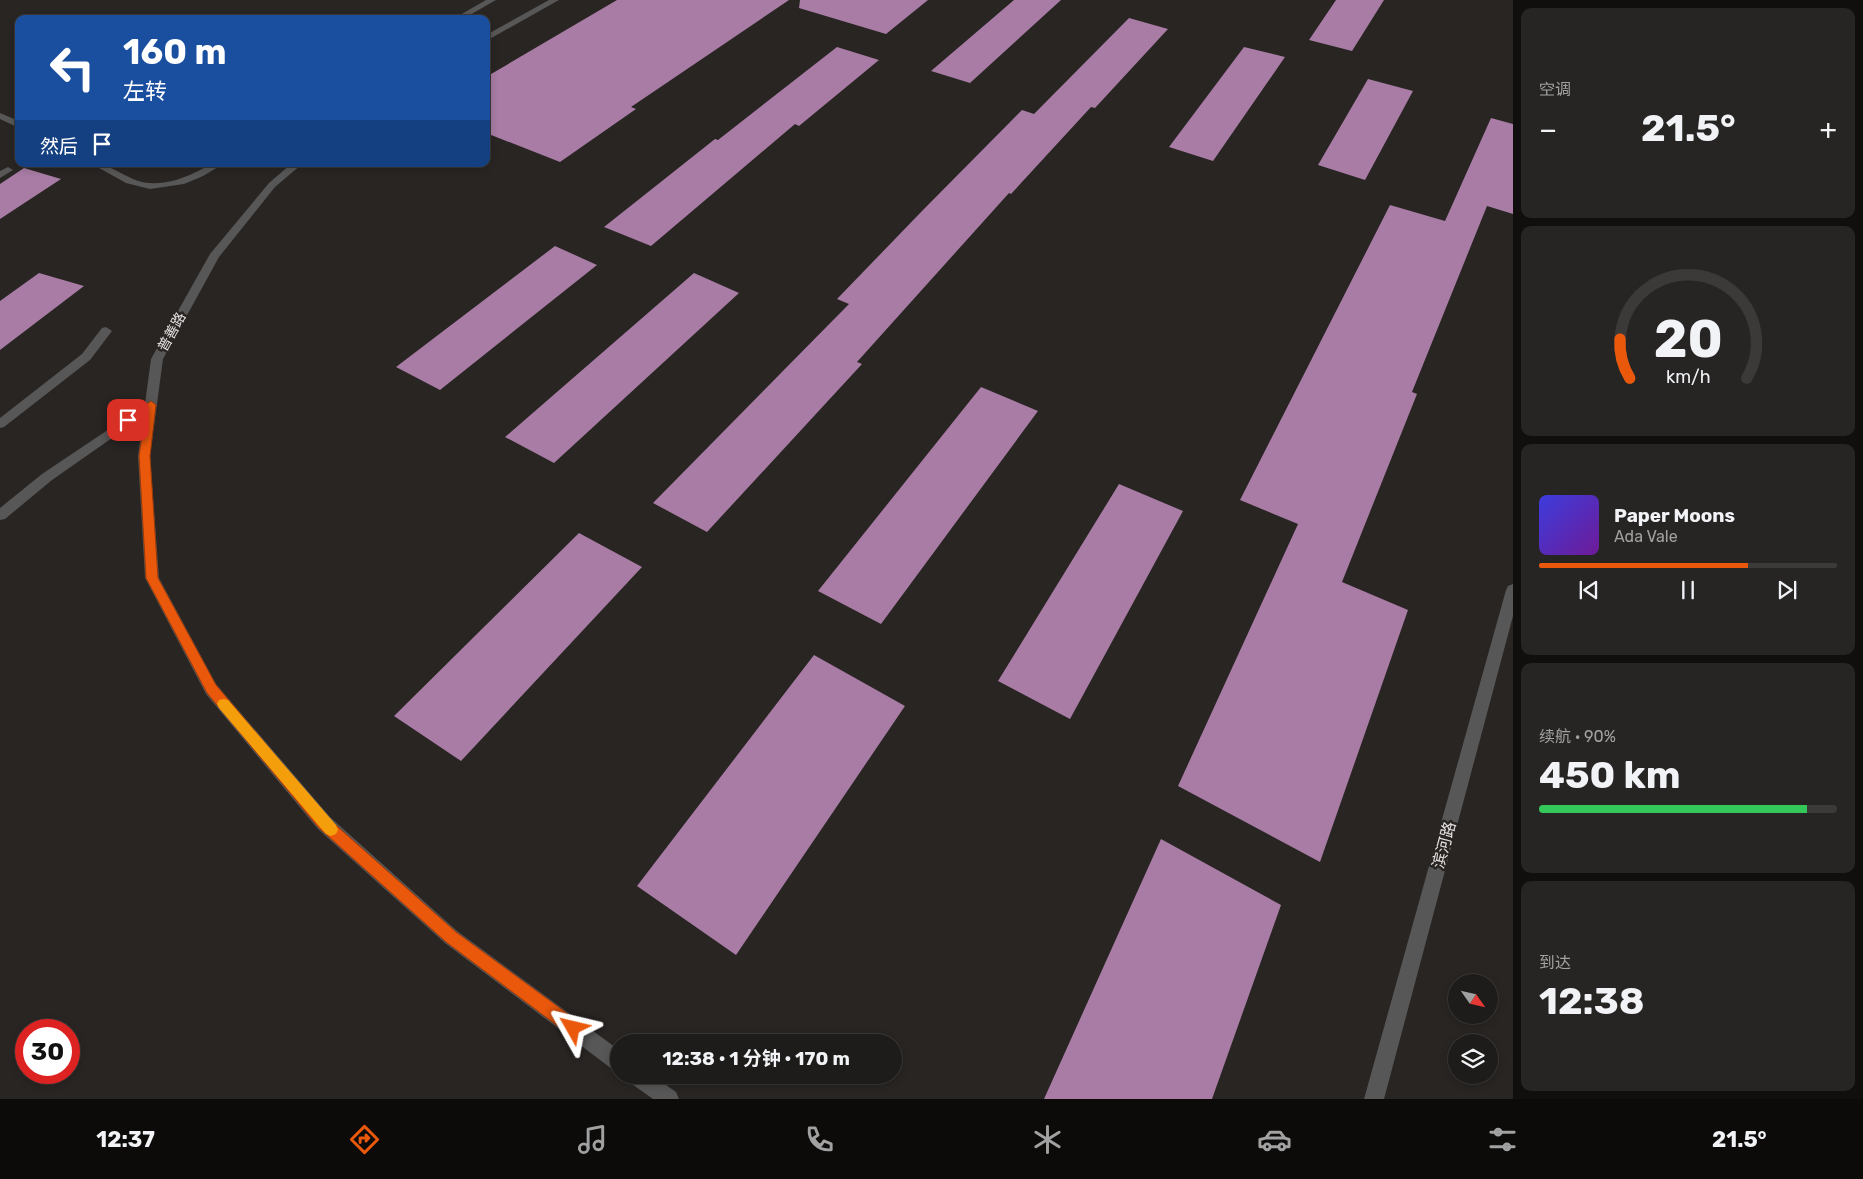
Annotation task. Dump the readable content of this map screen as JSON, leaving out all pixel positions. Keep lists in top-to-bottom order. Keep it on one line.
{"streets":{"street":["普善路","滨河路"]},"north":"bottom right","page":{"tile":["空调",["续航 · 90%","450 km"],["到达","12:38"]],"turn":["160 m","左转"],"heat":["−","21.5°","+"],"then":"然后","song":["Paper Moons","Ada Vale"],"limit":"30","trip":"12:38 · 1 分钟 · 170 m","tabs":["12:37","21.5°"],"gauge":["20","km/h"]}}
